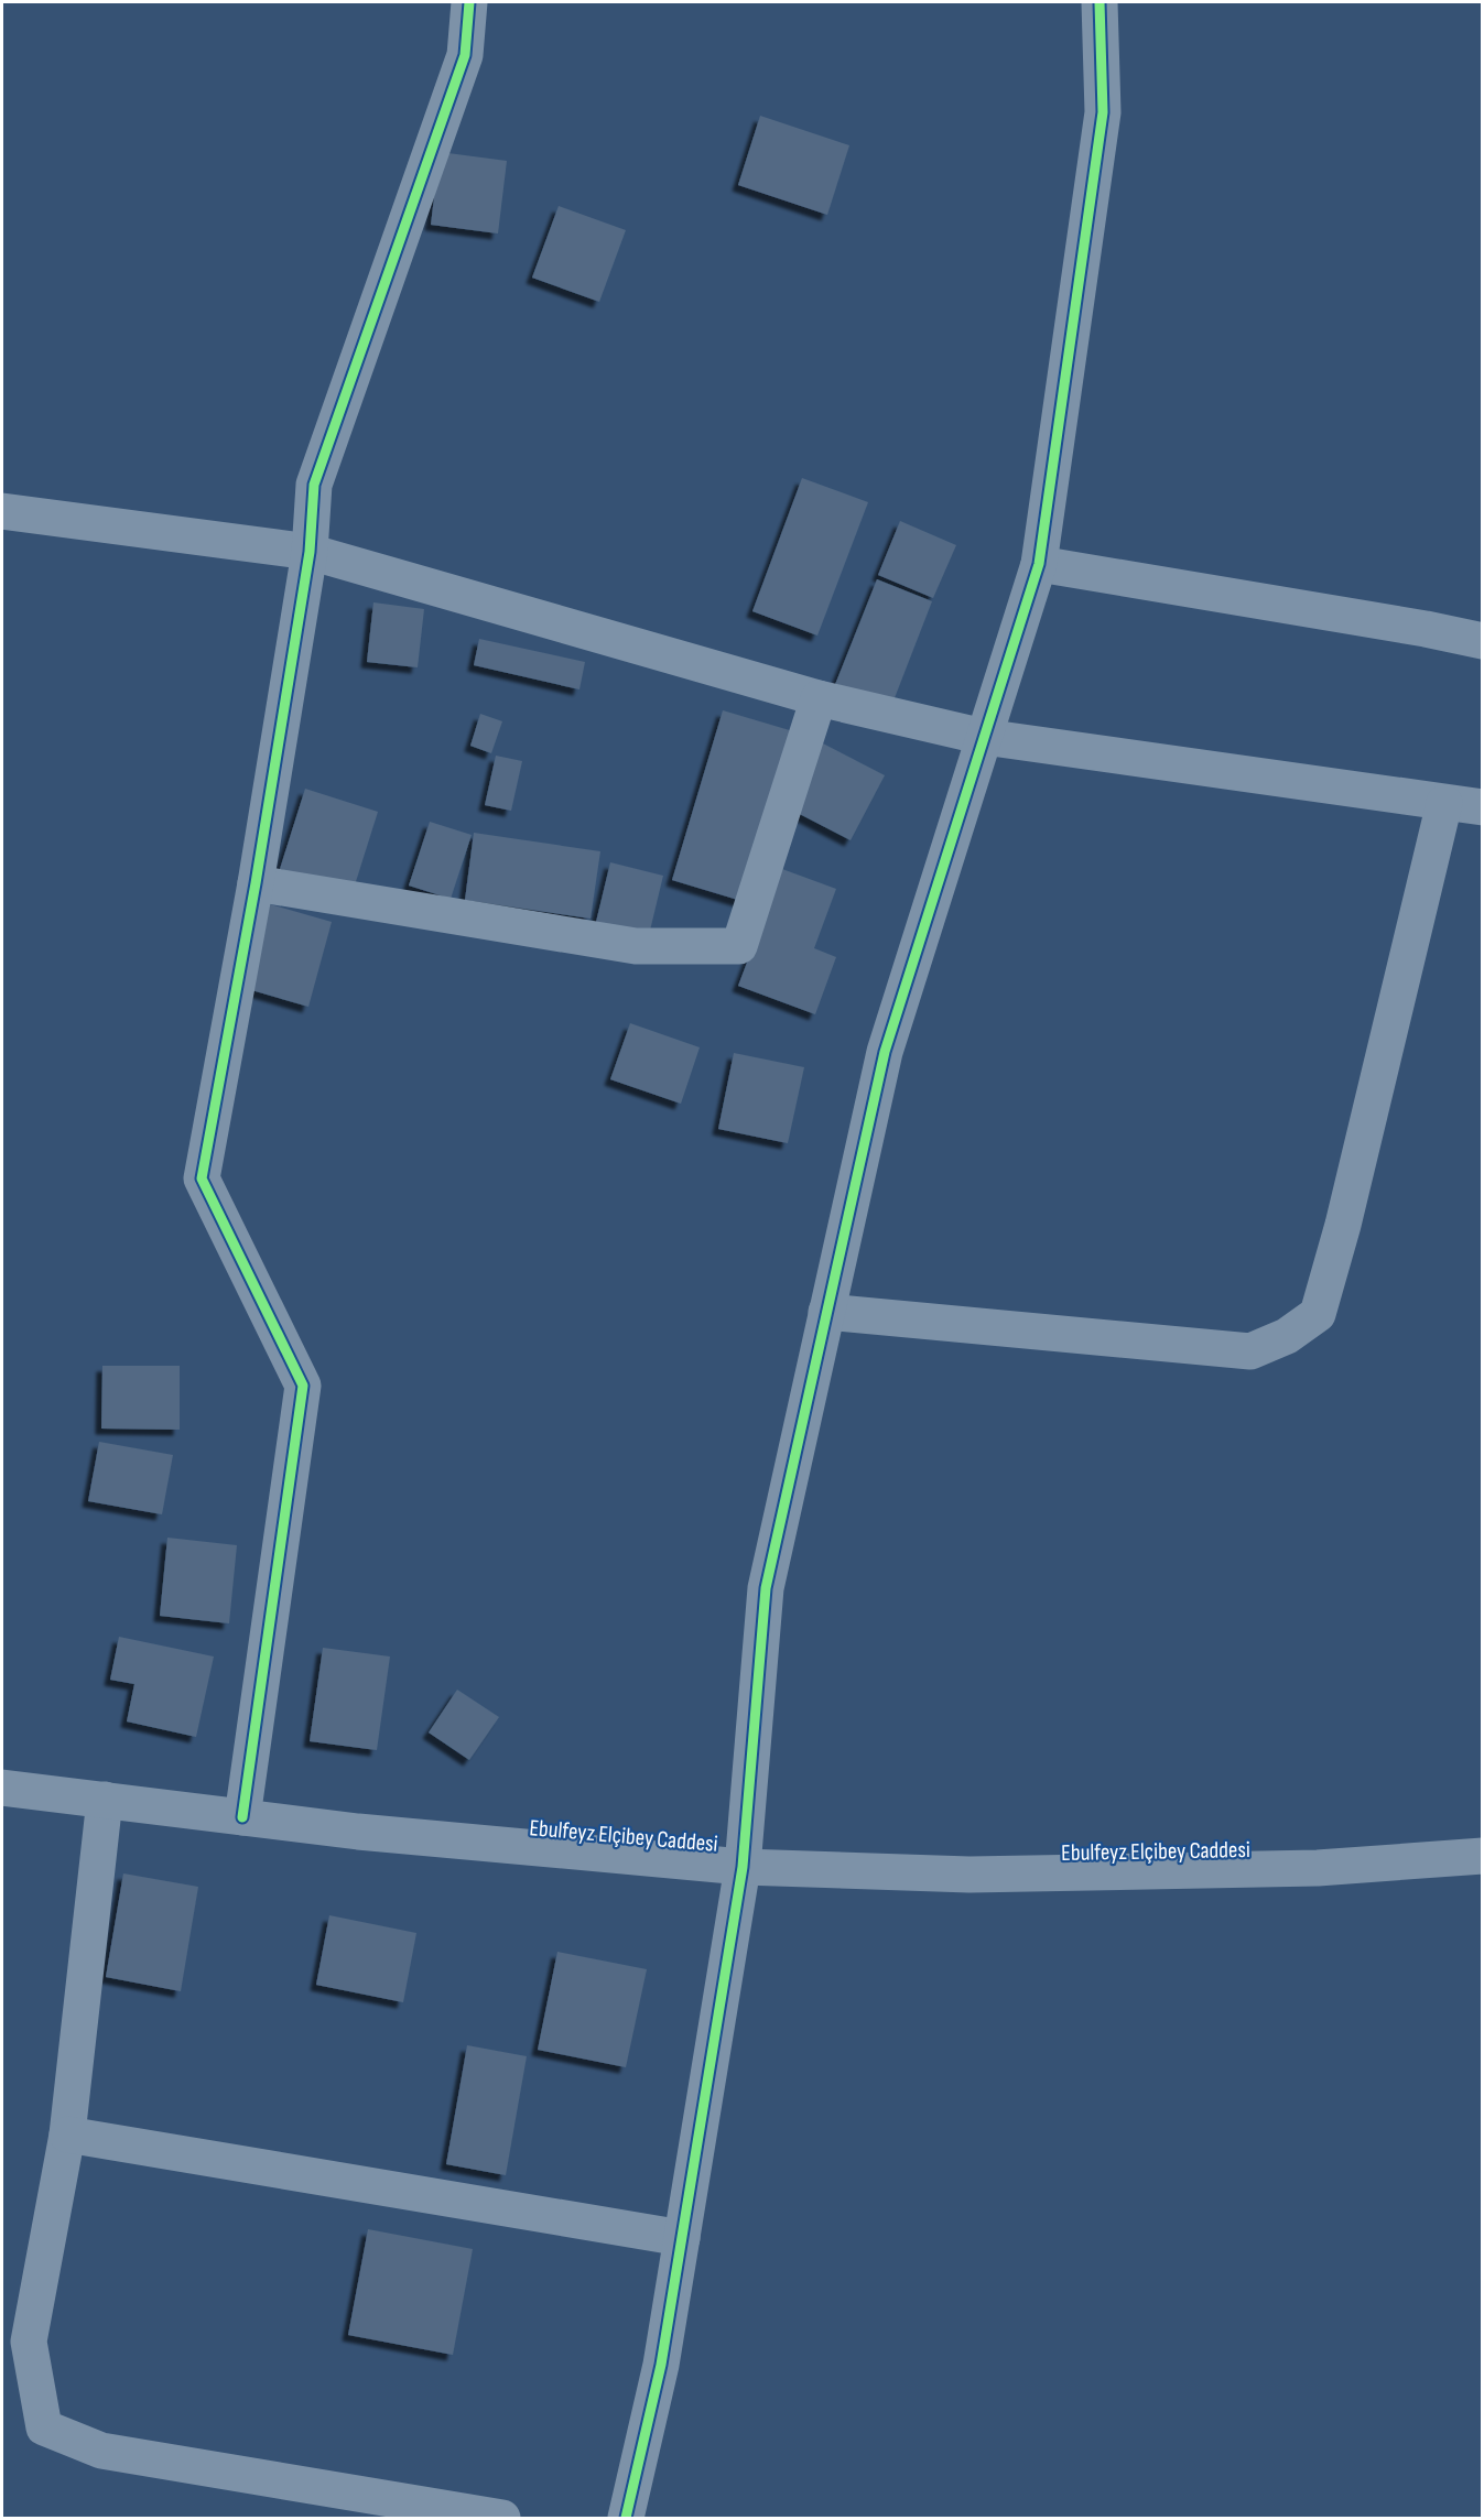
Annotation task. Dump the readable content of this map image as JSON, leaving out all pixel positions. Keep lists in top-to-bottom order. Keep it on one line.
{"streets":{"street":["Ebulfeyz Elçibey Caddesi"]}}
